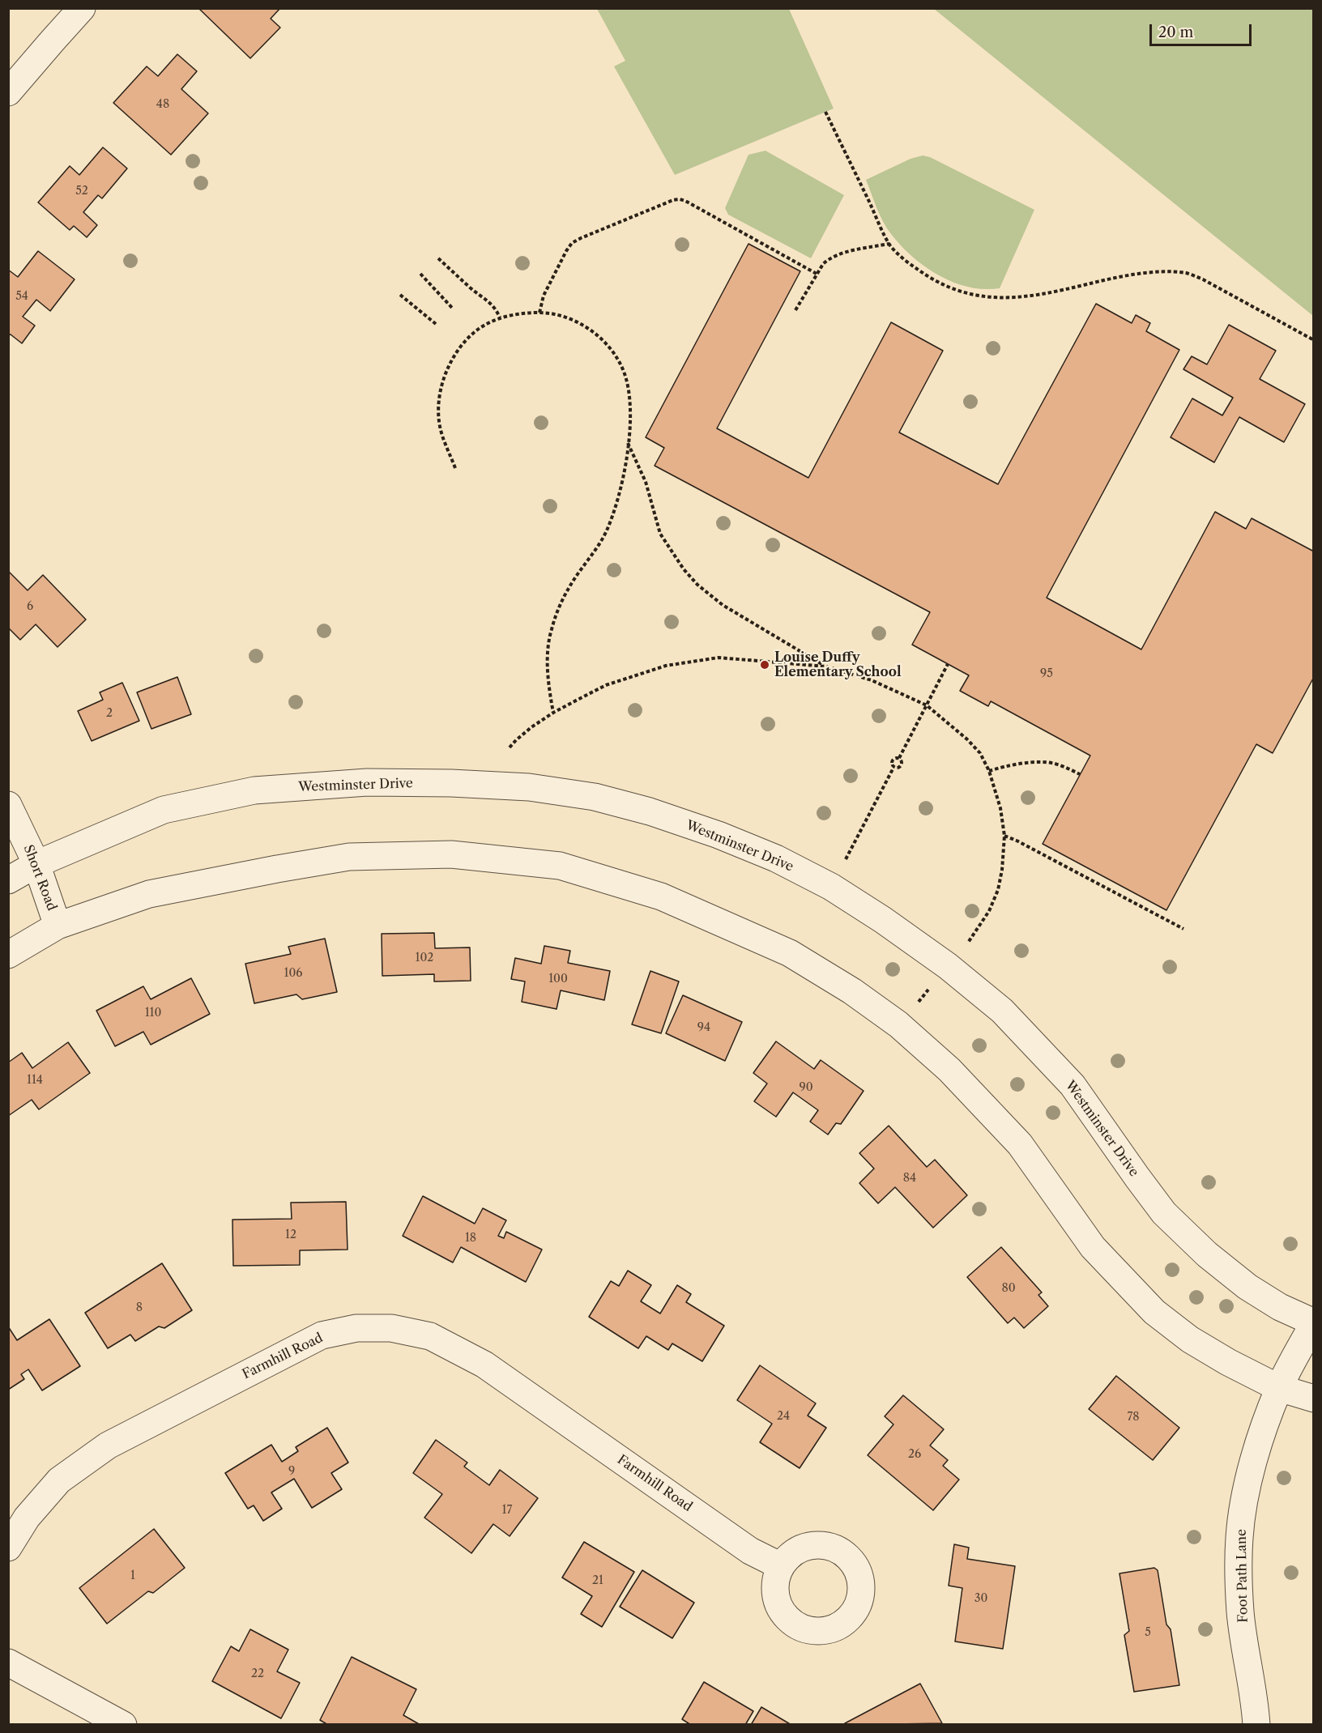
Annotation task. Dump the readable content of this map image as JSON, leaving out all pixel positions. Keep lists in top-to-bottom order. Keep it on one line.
{"streets":{"street":["Westminster Drive","Short Road","Farmhill Road","Foot Path Lane"]},"crossings":[["Westminster Drive","Short Road"],["Westminster Drive","Foot Path Lane"]],"places":["Louise Duffy Elementary School"],"house_numbers":["48","52","54","6","95","2","102","106","100","110","94","114","90","84","12","18","80","8","24","78","26","9","17","1","21","30","5","22"],"scale_bar":"20 m"}
